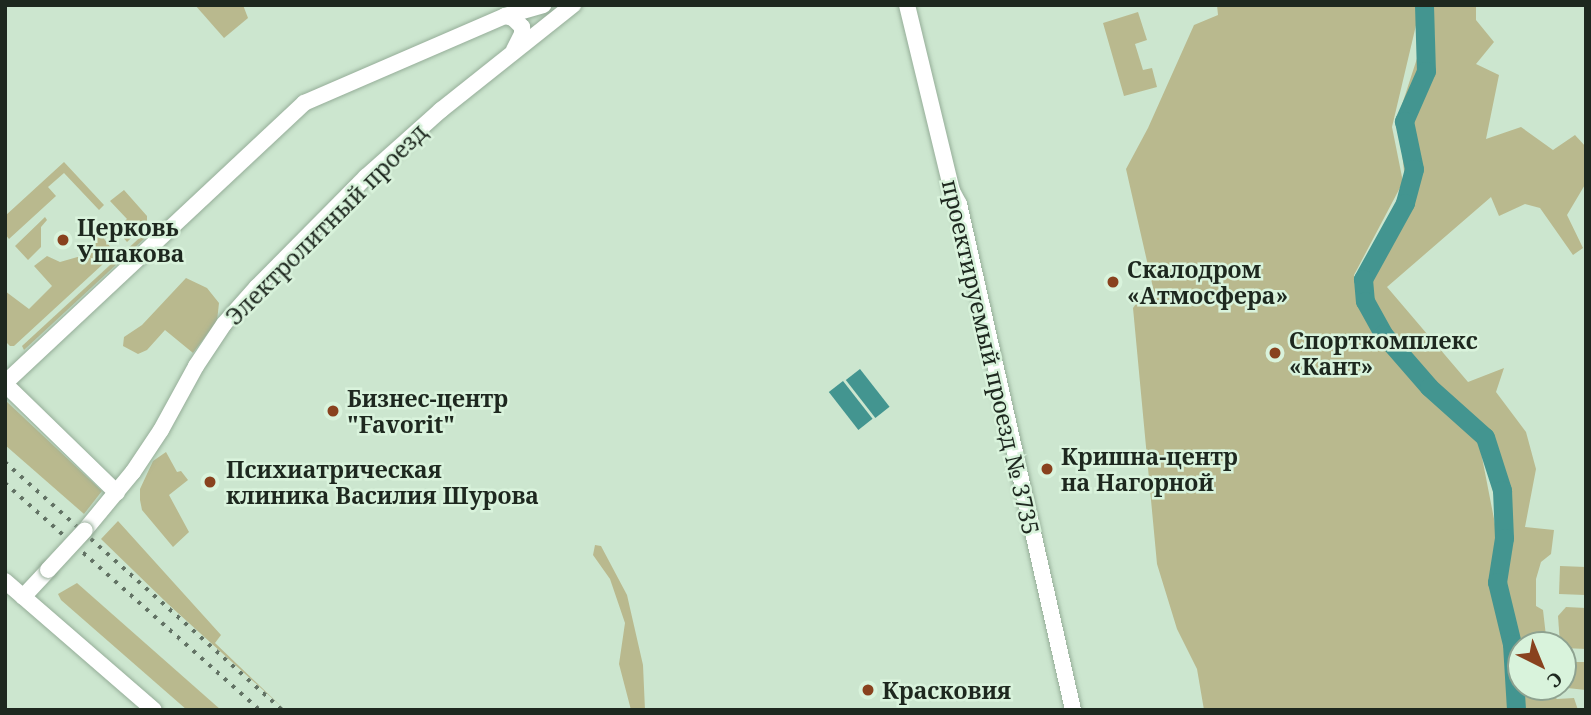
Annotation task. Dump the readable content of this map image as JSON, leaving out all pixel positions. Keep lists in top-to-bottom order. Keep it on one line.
{"streets":{"street":["Электролитный проезд","проектируемый проезд № 3735"]},"places":["Церковь Ушакова","Скалодром «Атмосфера»","Спорткомплекс «Кант»","Бизнес-центр \"Favorit\"","Кришна-центр на Нагорной","Психиатрическая клиника Василия Шурова","Красковия"],"north":"bottom right"}
